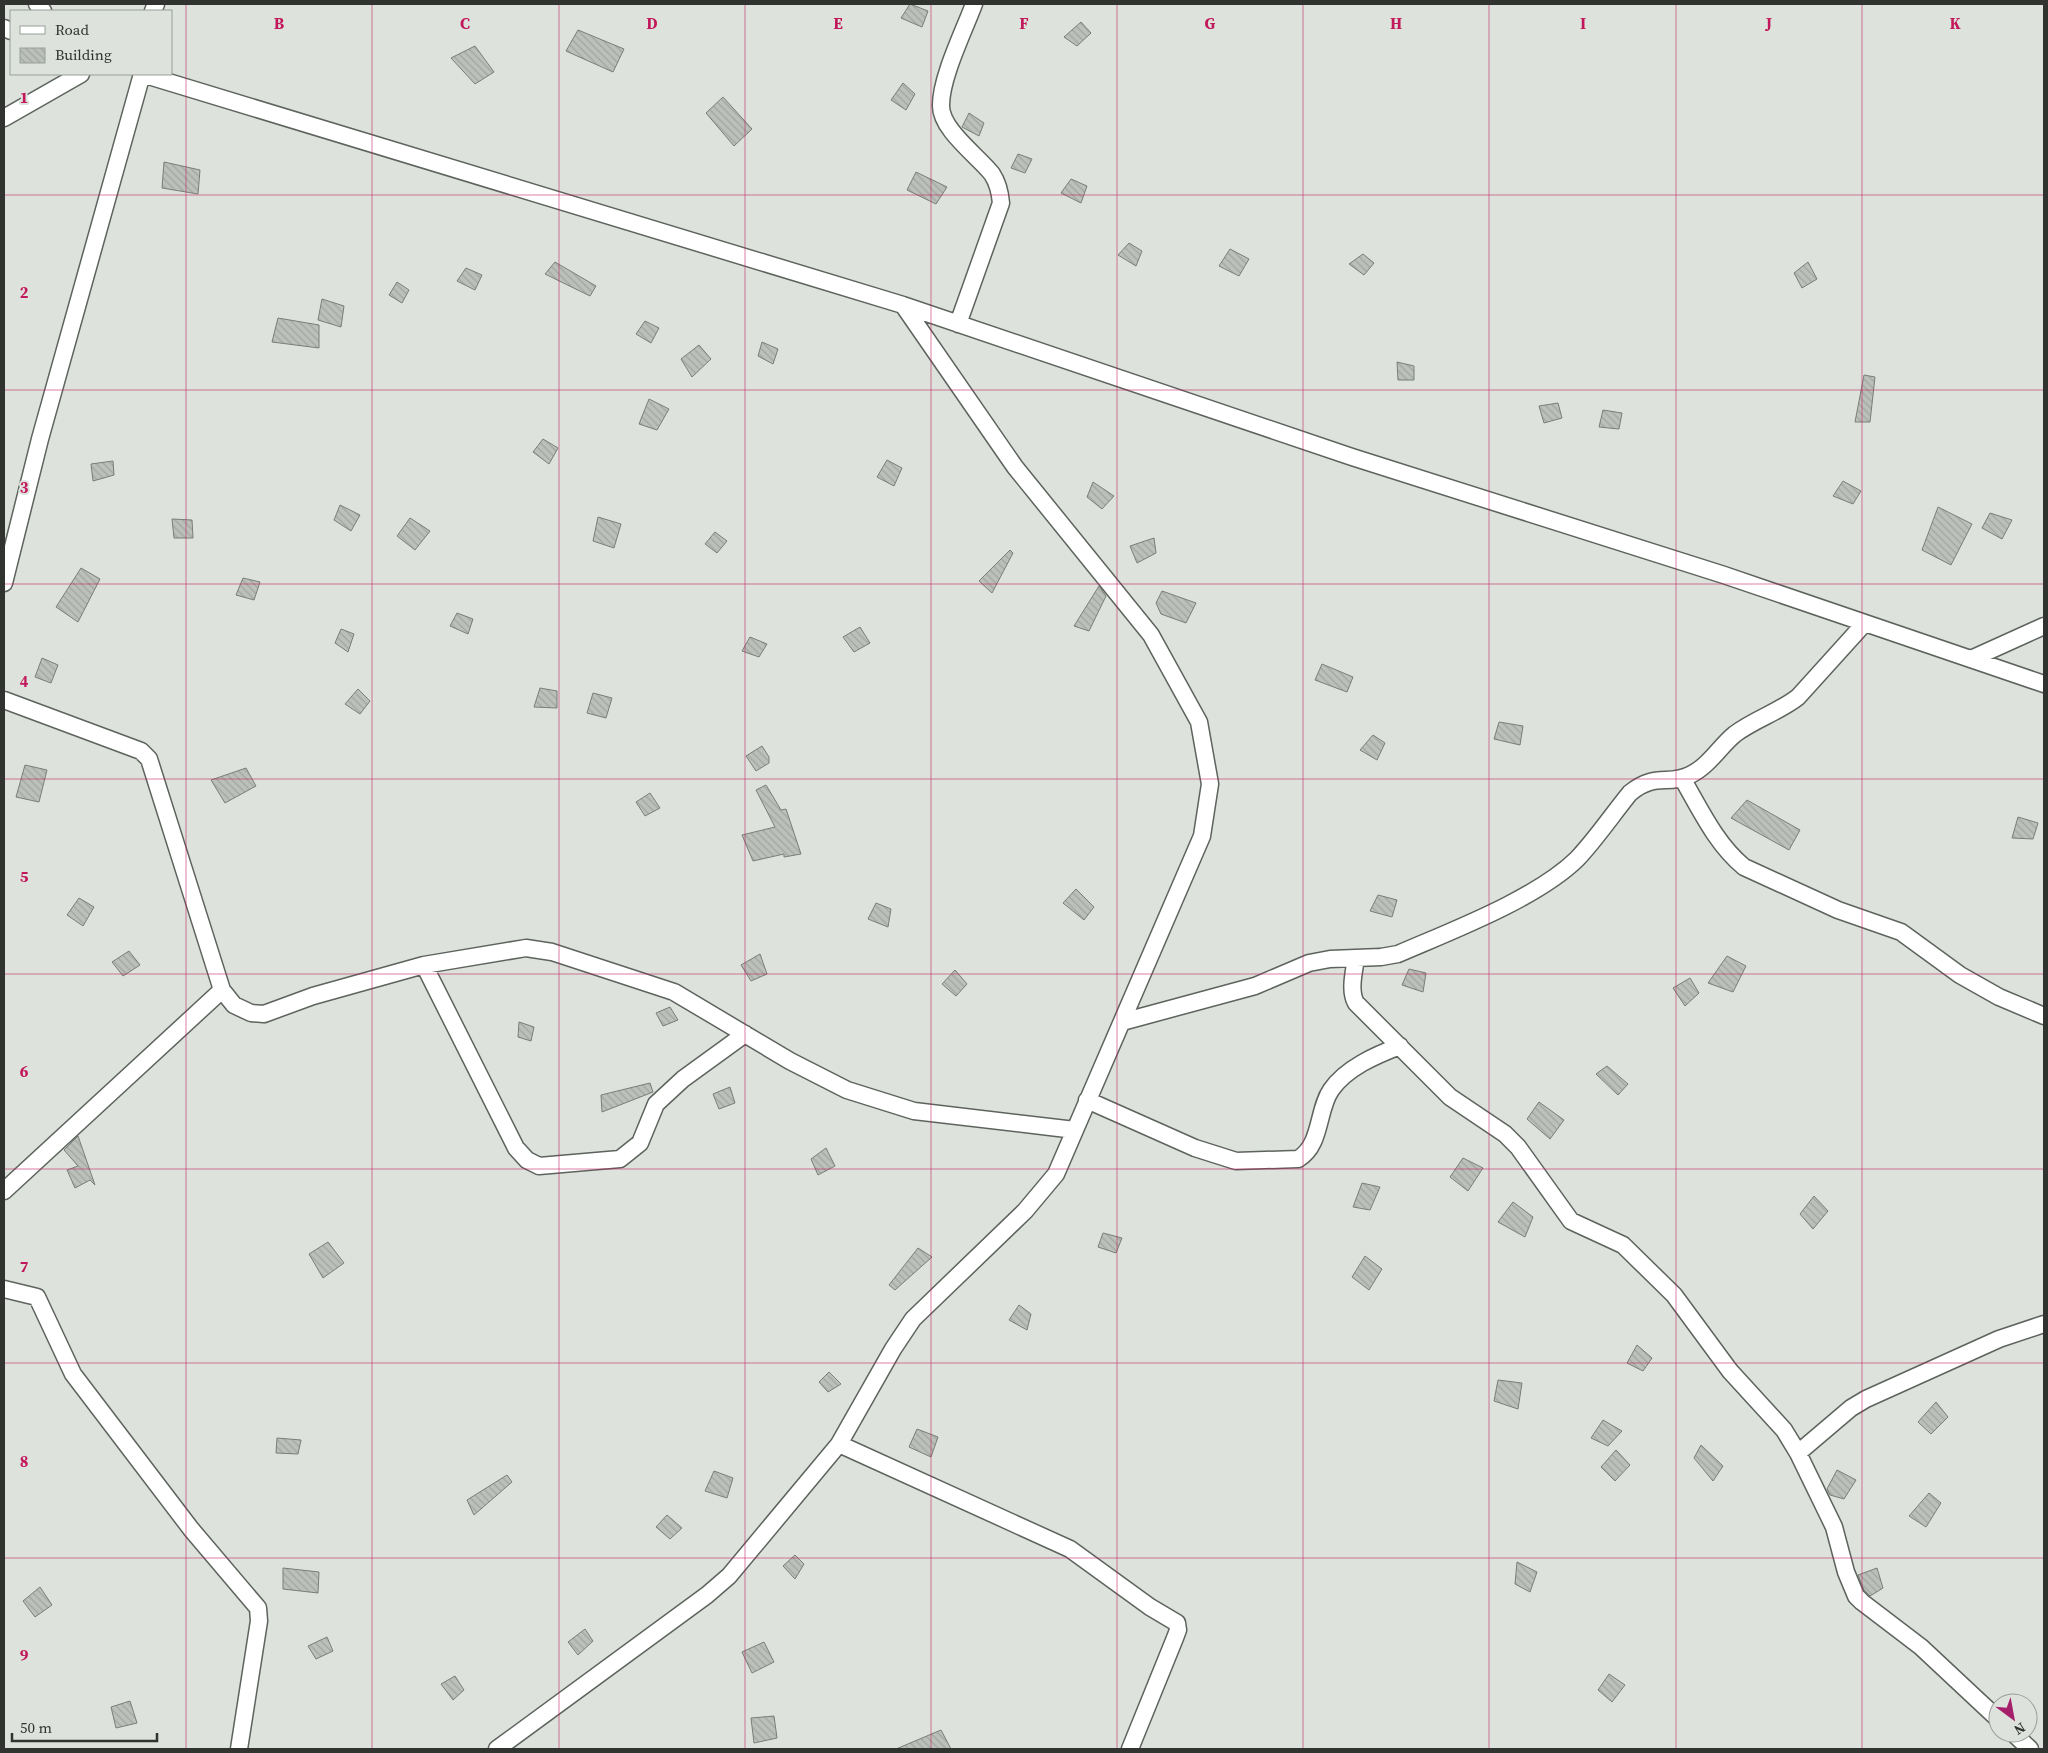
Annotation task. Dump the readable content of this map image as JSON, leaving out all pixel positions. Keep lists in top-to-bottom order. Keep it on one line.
{"legend":["Road","Building"],"scale_bar":"50 m","north":"bottom right","grid":{"columns":["B","C","D","E","F","G","H","I","J","K"],"rows":["1","2","3","4","5","6","7","8","9"]}}
